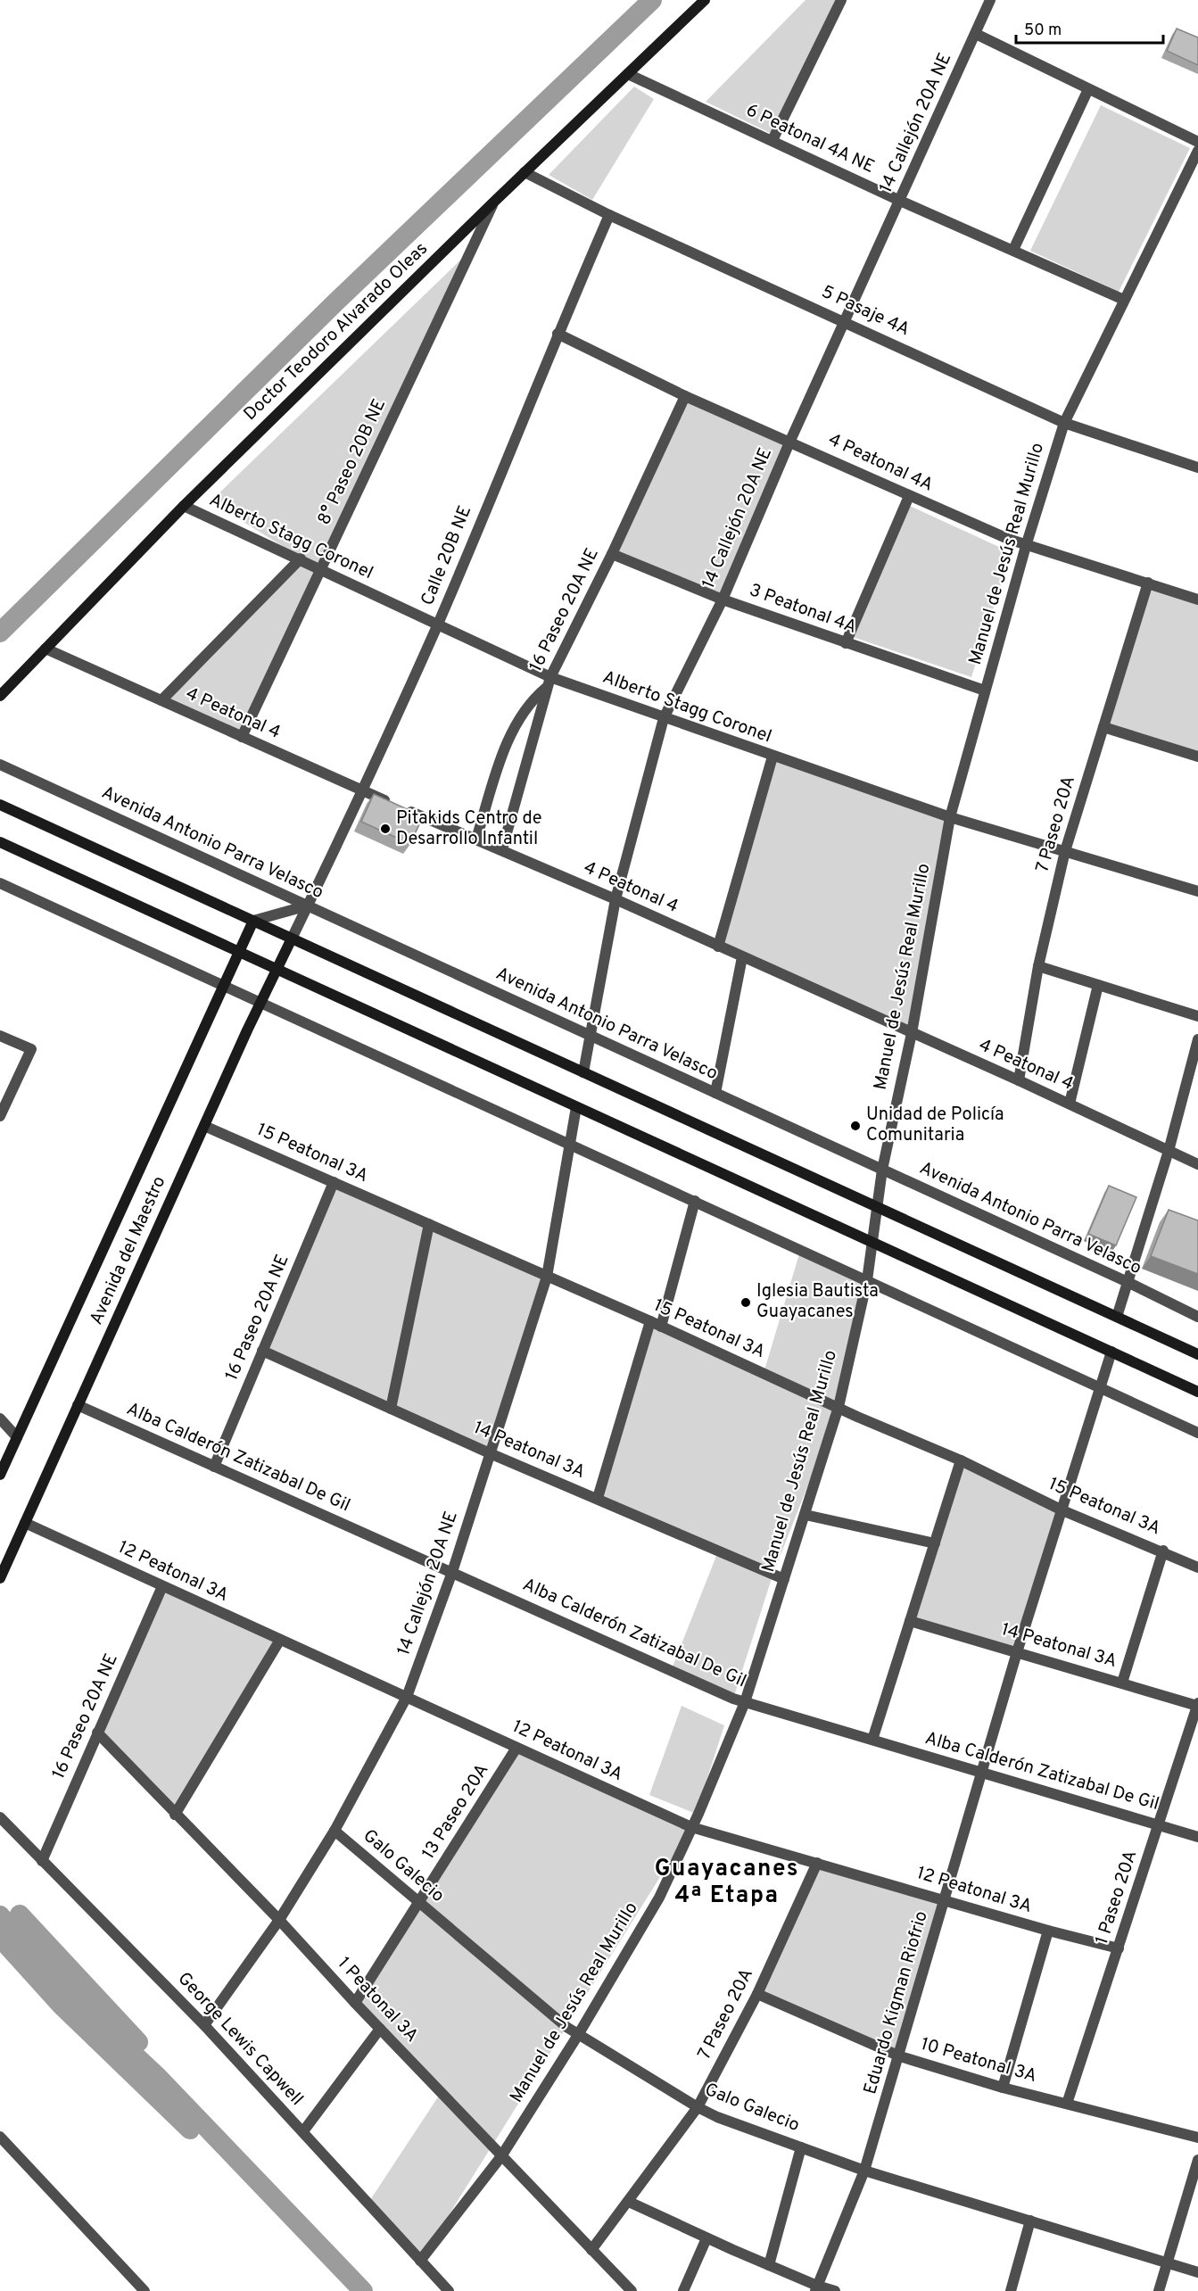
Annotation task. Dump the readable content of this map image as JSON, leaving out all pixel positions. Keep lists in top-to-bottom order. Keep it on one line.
{"streets":{"street":["14 Callejón 20A NE","6 Peatonal 4A NE","5 Pasaje 4A","Doctor Teodoro Alvarado Oleas","8° Paseo 20B NE","4 Peatonal 4A","Alberto Stagg Coronel","Manuel de Jesús Real Murillo","Calle 20B NE","3 Peatonal 4A","16 Paseo 20A NE","4 Peatonal 4","7 Paseo 20A","Avenida Antonio Parra Velasco","15 Peatonal 3A","Avenida del Maestro","14 Peatonal 3A","Alba Calderón Zatizabal De Gil","12 Peatonal 3A","13 Paseo 20A","Galo Galecio","1 Paseo 20A","1 Peatonal 3A","Eduardo Kigman Riofrio","George Lewis Capwell","10 Peatonal 3A"]},"crossings":[["14 Callejón 20A NE","6 Peatonal 4A NE"],["14 Callejón 20A NE","5 Pasaje 4A"],["14 Callejón 20A NE","4 Peatonal 4A"],["14 Callejón 20A NE","Alberto Stagg Coronel"],["14 Callejón 20A NE","3 Peatonal 4A"],["14 Callejón 20A NE","4 Peatonal 4"],["14 Callejón 20A NE","Avenida Antonio Parra Velasco"],["14 Callejón 20A NE","15 Peatonal 3A"],["14 Callejón 20A NE","14 Peatonal 3A"],["14 Callejón 20A NE","Alba Calderón Zatizabal De Gil"],["14 Callejón 20A NE","12 Peatonal 3A"],["14 Callejón 20A NE","Galo Galecio"],["14 Callejón 20A NE","1 Peatonal 3A"],["14 Callejón 20A NE","George Lewis Capwell"],["6 Peatonal 4A NE","Doctor Teodoro Alvarado Oleas"],["6 Peatonal 4A NE","Manuel de Jesús Real Murillo"],["5 Pasaje 4A","Doctor Teodoro Alvarado Oleas"],["5 Pasaje 4A","Manuel de Jesús Real Murillo"],["5 Pasaje 4A","Calle 20B NE"],["Doctor Teodoro Alvarado Oleas","8° Paseo 20B NE"],["Doctor Teodoro Alvarado Oleas","Alberto Stagg Coronel"],["Doctor Teodoro Alvarado Oleas","4 Peatonal 4"],["8° Paseo 20B NE","Alberto Stagg Coronel"],["8° Paseo 20B NE","4 Peatonal 4"],["4 Peatonal 4A","Manuel de Jesús Real Murillo"],["4 Peatonal 4A","Calle 20B NE"],["4 Peatonal 4A","16 Paseo 20A NE"],["4 Peatonal 4A","7 Paseo 20A"],["Alberto Stagg Coronel","Manuel de Jesús Real Murillo"],["Alberto Stagg Coronel","Calle 20B NE"],["Alberto Stagg Coronel","16 Paseo 20A NE"],["Alberto Stagg Coronel","7 Paseo 20A"],["Manuel de Jesús Real Murillo","3 Peatonal 4A"],["Manuel de Jesús Real Murillo","4 Peatonal 4"],["Manuel de Jesús Real Murillo","Avenida Antonio Parra Velasco"],["Manuel de Jesús Real Murillo","15 Peatonal 3A"],["Manuel de Jesús Real Murillo","14 Peatonal 3A"],["Manuel de Jesús Real Murillo","Alba Calderón Zatizabal De Gil"],["Manuel de Jesús Real Murillo","12 Peatonal 3A"],["Manuel de Jesús Real Murillo","Galo Galecio"],["Manuel de Jesús Real Murillo","1 Peatonal 3A"],["Manuel de Jesús Real Murillo","George Lewis Capwell"],["Calle 20B NE","4 Peatonal 4"],["Calle 20B NE","Avenida Antonio Parra Velasco"],["Calle 20B NE","Avenida del Maestro"],["3 Peatonal 4A","16 Paseo 20A NE"],["16 Paseo 20A NE","4 Peatonal 4"],["16 Paseo 20A NE","15 Peatonal 3A"],["16 Paseo 20A NE","14 Peatonal 3A"],["16 Paseo 20A NE","Alba Calderón Zatizabal De Gil"],["16 Paseo 20A NE","12 Peatonal 3A"],["16 Paseo 20A NE","1 Peatonal 3A"],["16 Paseo 20A NE","George Lewis Capwell"],["4 Peatonal 4","7 Paseo 20A"],["7 Paseo 20A","12 Peatonal 3A"],["7 Paseo 20A","Galo Galecio"],["7 Paseo 20A","1 Peatonal 3A"],["7 Paseo 20A","10 Peatonal 3A"],["15 Peatonal 3A","Avenida del Maestro"],["15 Peatonal 3A","Eduardo Kigman Riofrio"],["Avenida del Maestro","Alba Calderón Zatizabal De Gil"],["Avenida del Maestro","12 Peatonal 3A"],["14 Peatonal 3A","1 Paseo 20A"],["14 Peatonal 3A","Eduardo Kigman Riofrio"],["Alba Calderón Zatizabal De Gil","1 Paseo 20A"],["Alba Calderón Zatizabal De Gil","Eduardo Kigman Riofrio"],["12 Peatonal 3A","13 Paseo 20A"],["12 Peatonal 3A","1 Paseo 20A"],["12 Peatonal 3A","Eduardo Kigman Riofrio"],["13 Paseo 20A","Galo Galecio"],["13 Paseo 20A","1 Peatonal 3A"],["Galo Galecio","Eduardo Kigman Riofrio"],["1 Paseo 20A","10 Peatonal 3A"],["Eduardo Kigman Riofrio","10 Peatonal 3A"]],"districts":["Guayacanes 4ª Etapa"],"places":["Pitakids Centro de Desarrollo Infantil","Unidad de Policía Comunitaria","Iglesia Bautista Guayacanes"],"scale_bar":"50 m"}
